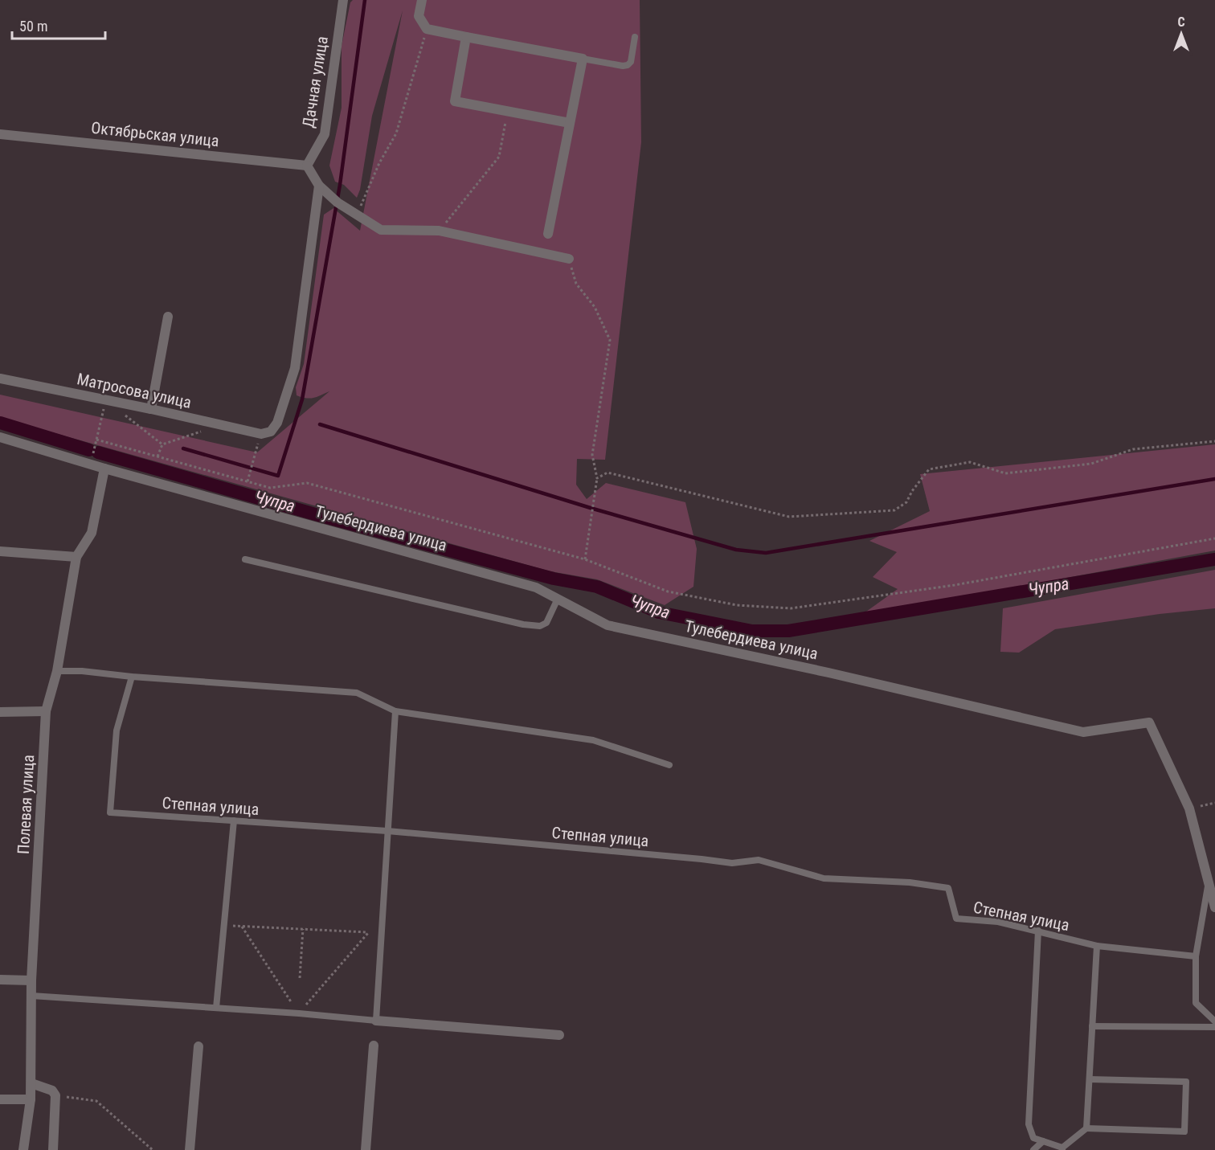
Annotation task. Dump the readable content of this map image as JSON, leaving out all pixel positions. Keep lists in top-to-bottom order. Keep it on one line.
{"streets":{"street":["Дачная улица","Октябрьская улица","Матросова улица","Тулебердиева улица","Полевая улица"],"lane":["Степная улица"]},"crossings":[["Дачная улица","Октябрьская улица"],["Тулебердиева улица","Полевая улица"]],"water":["Чупра"],"scale_bar":"50 m","north":"top"}
